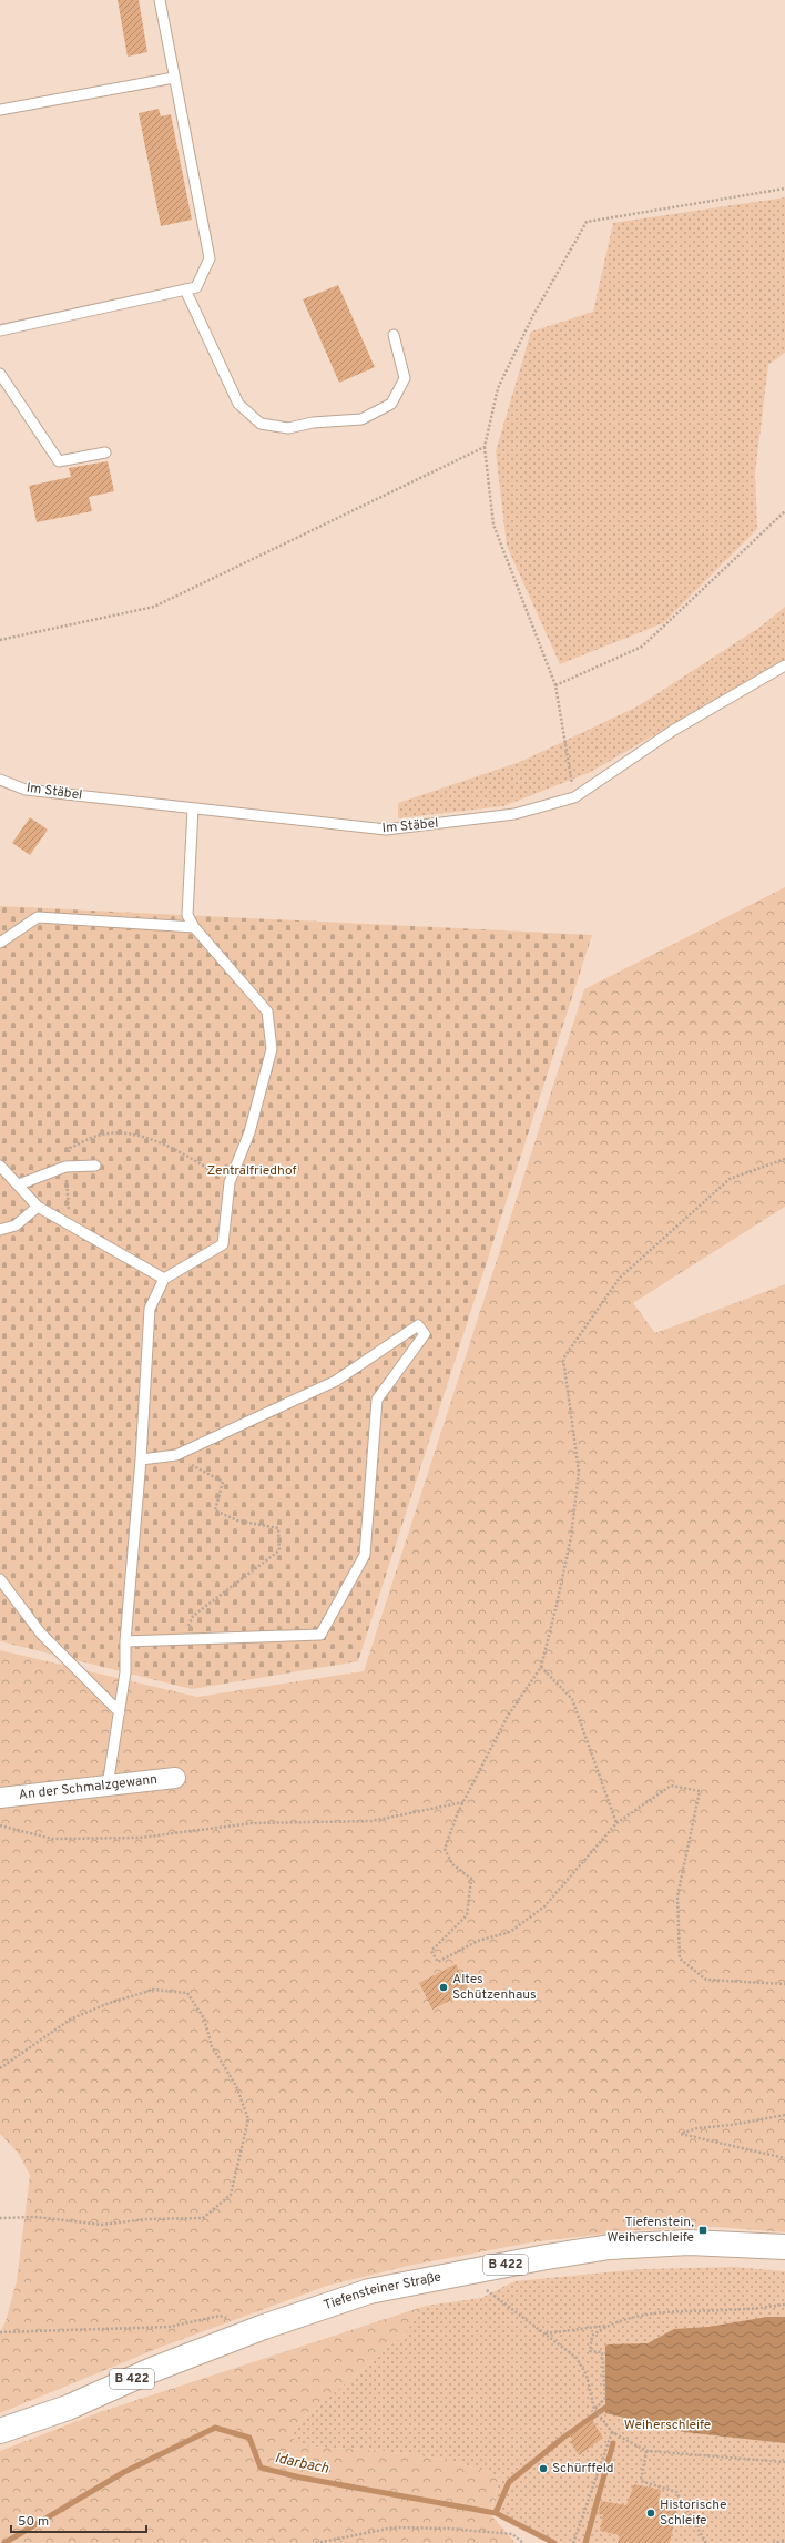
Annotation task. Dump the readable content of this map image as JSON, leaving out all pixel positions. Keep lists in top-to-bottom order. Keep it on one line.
{"streets":{"main road":["B 422","Tiefensteiner Straße"],"street":["An der Schmalzgewann"],"lane":["Im Stäbel"]},"water":["Idarbach"],"parks":["Zentralfriedhof","Weiherschleife"],"places":{"other":["Altes Schützenhaus","Schürffeld","Historische Schleife"],"transit":["Tiefenstein, Weiherschleife"]},"scale_bar":"50 m"}
